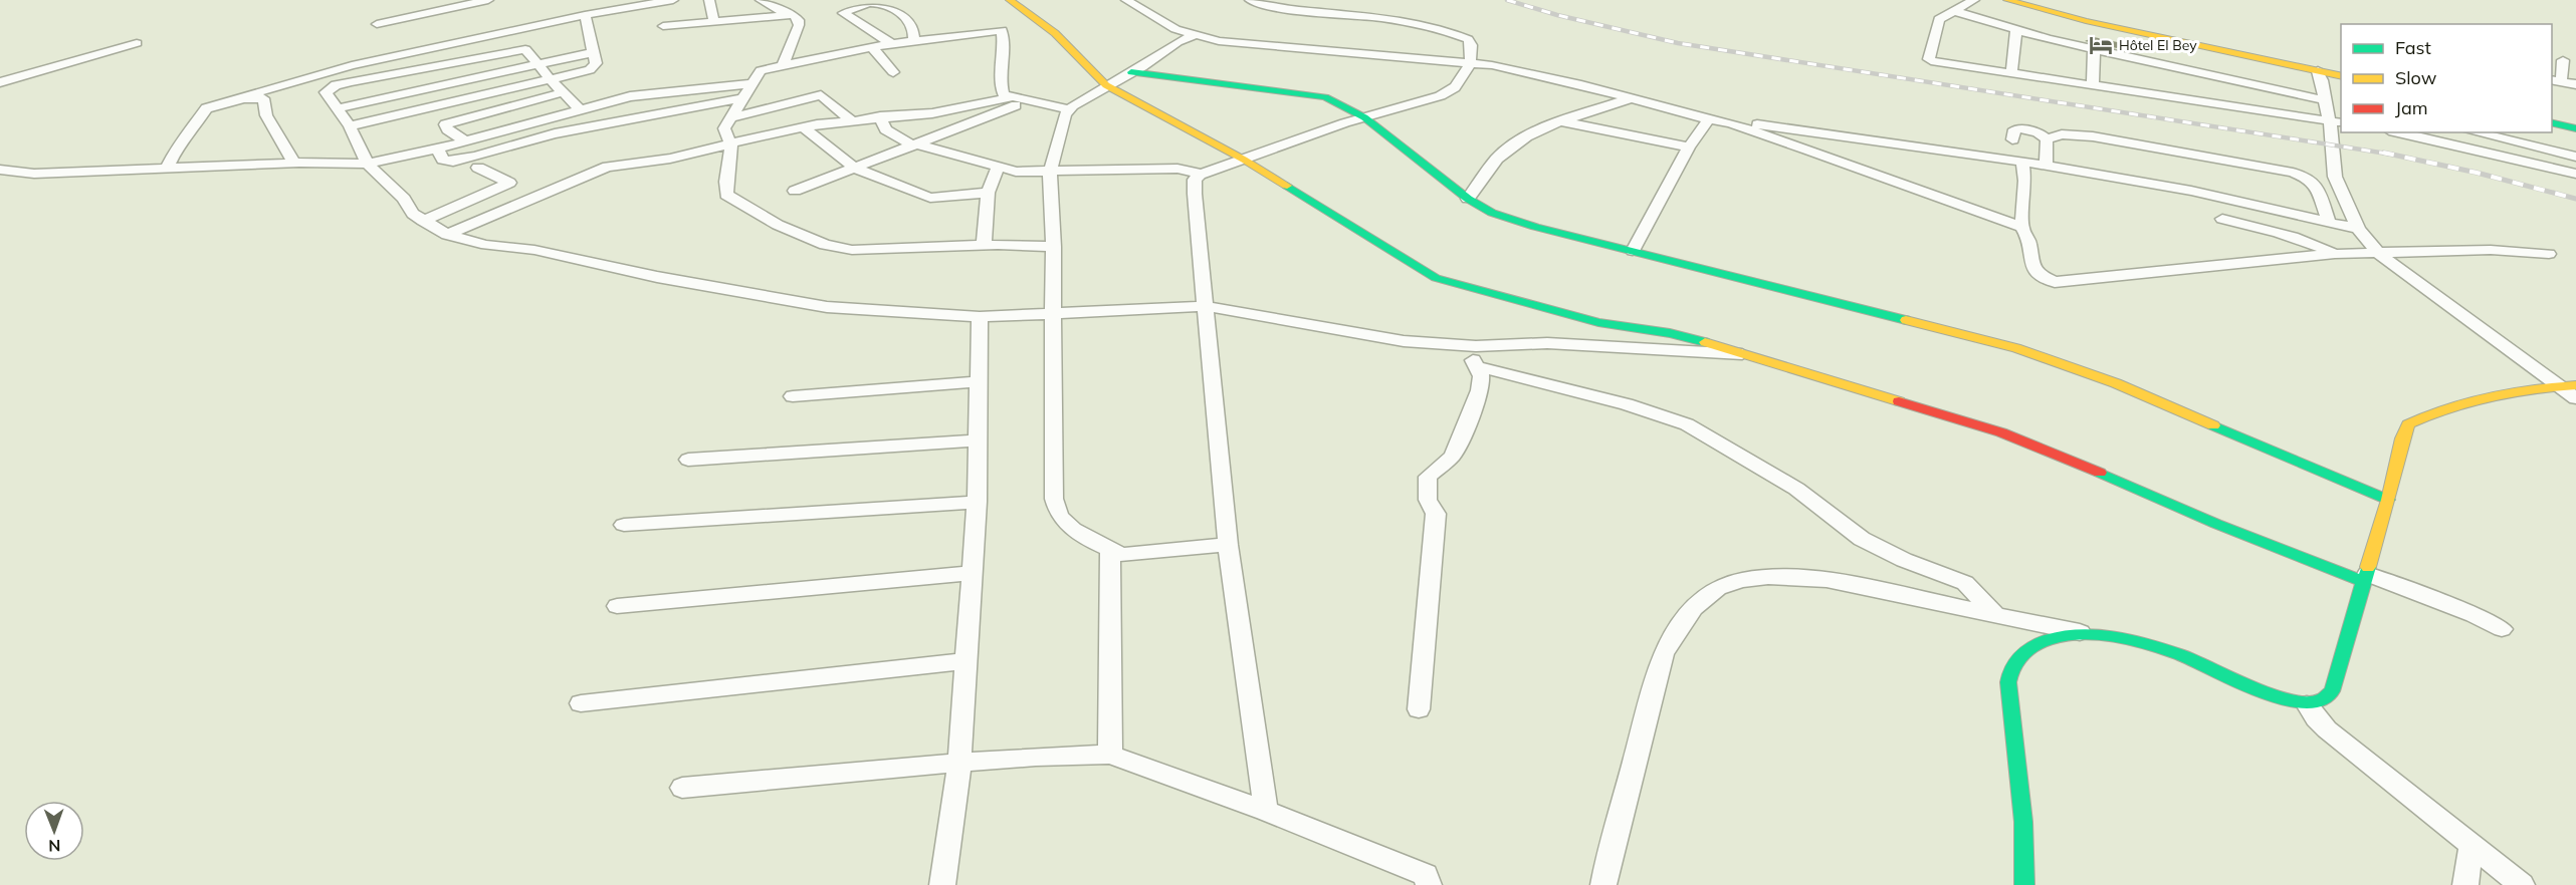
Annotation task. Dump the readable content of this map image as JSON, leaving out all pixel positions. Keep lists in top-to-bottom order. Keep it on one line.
{"places":{"hotel":["Hôtel El Bey"]},"legend":["Fast","Slow","Jam"],"north":"bottom"}
